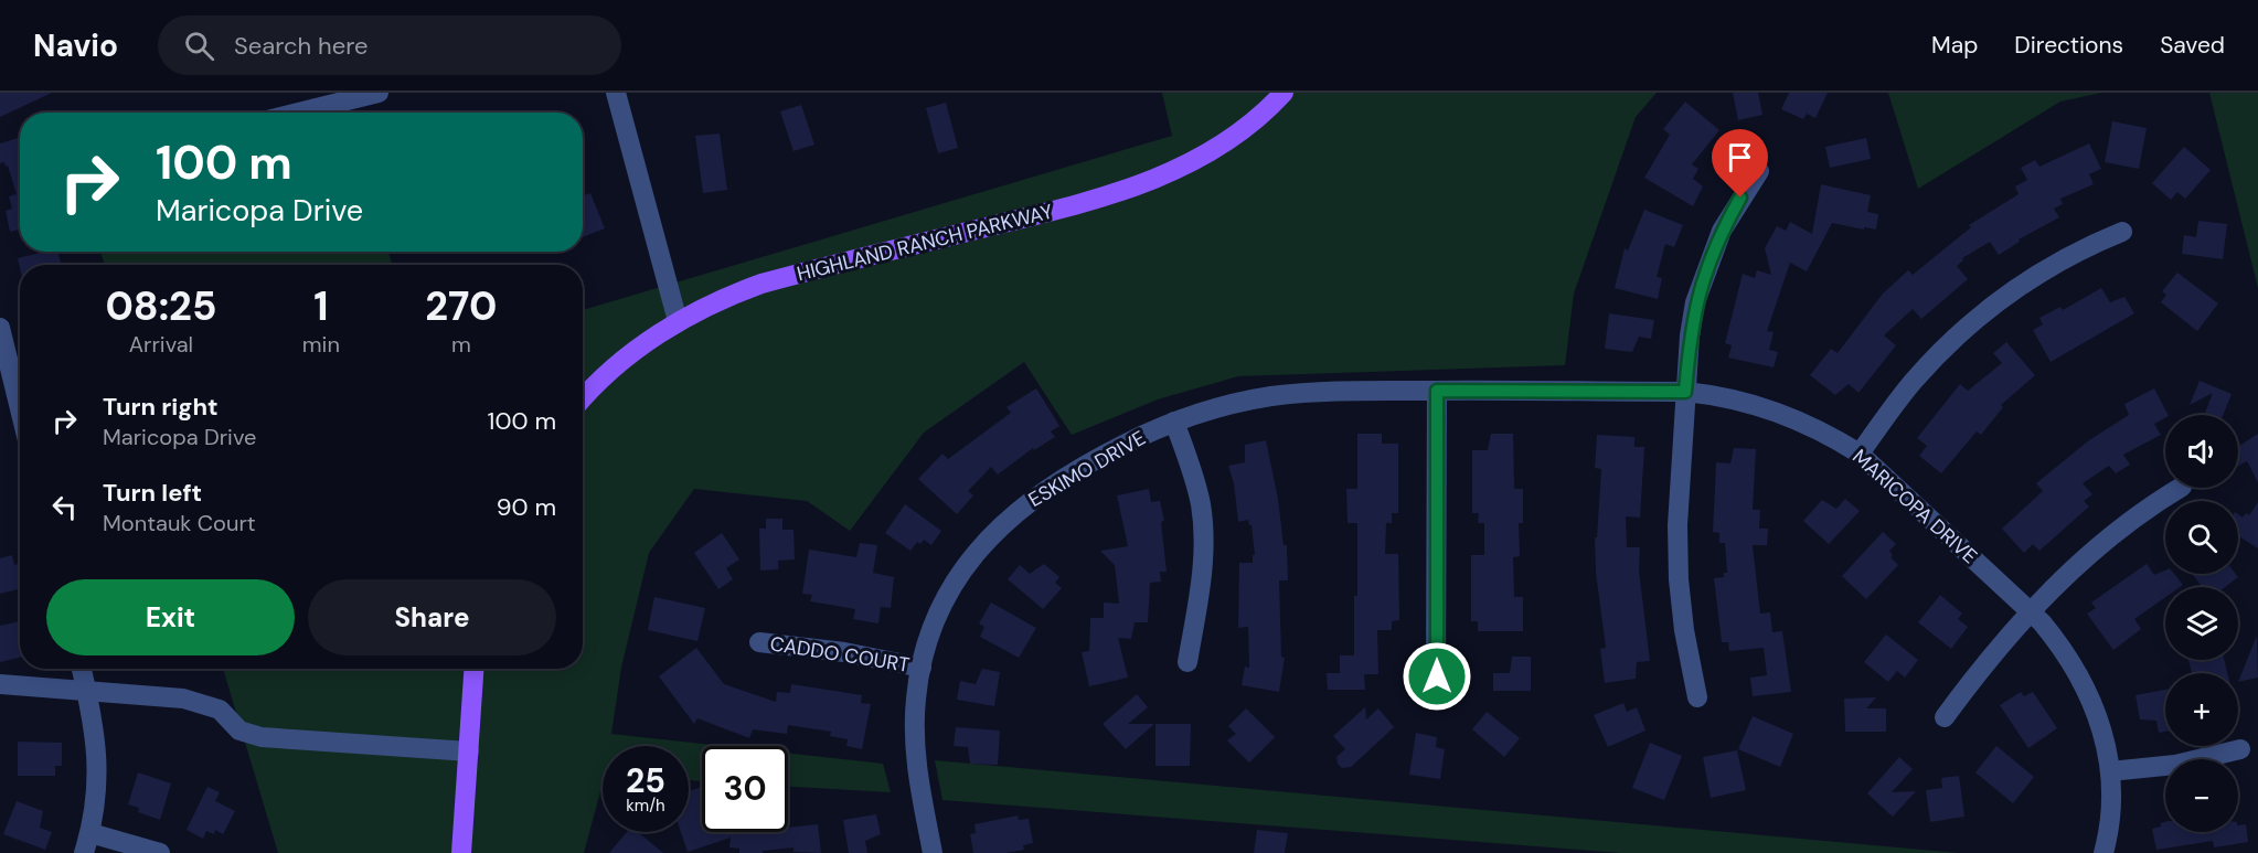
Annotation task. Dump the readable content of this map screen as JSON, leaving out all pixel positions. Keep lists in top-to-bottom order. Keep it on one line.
{"streets":{"main road":["HIGHLAND RANCH PARKWAY"],"street":["ESKIMO DRIVE","MARICOPA DRIVE","CADDO COURT"]},"crossings":[["ESKIMO DRIVE","MARICOPA DRIVE"],["ESKIMO DRIVE","CADDO COURT"]],"page":{"header":"Navio","search":"Search here","nav":["Map","Directions","Saved"],"turn":["100 m","Maricopa Drive"],"eta":["08:25","Arrival","1","min","270","m"],"list":[{"name":"Turn right","note":"Maricopa Drive","value":"100 m"},{"name":"Turn left","note":"Montauk Court","value":"90 m"}],"map_buttons":["+","−"],"buttons":["Exit","Share"],"speed":"25 km/h","limit":"30"}}
